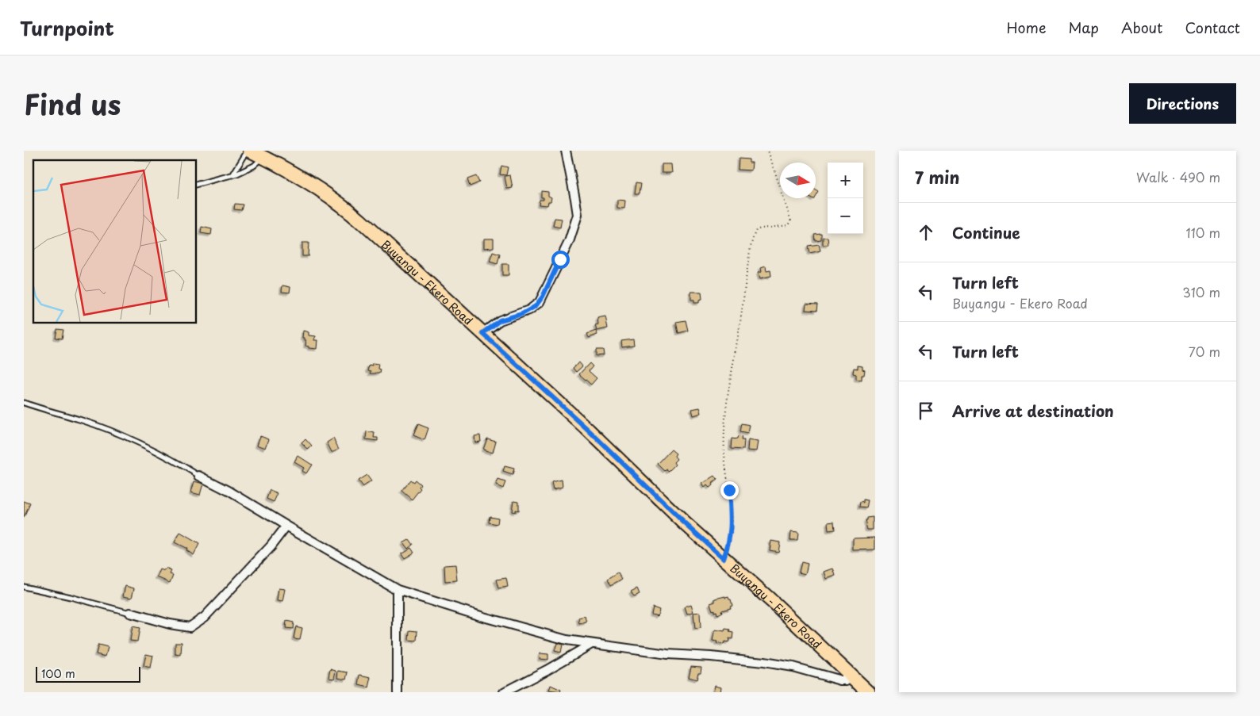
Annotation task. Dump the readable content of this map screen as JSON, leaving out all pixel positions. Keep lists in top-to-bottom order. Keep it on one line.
{"streets":{"main road":["Buyangu - Ekero Road"]},"scale_bar":"100 m","north":"right","page":{"header":"Turnpoint","nav":["Home","Map","About","Contact"],"title":"Find us","buttons":"Directions","heading":["7 min","Walk · 490 m"],"map_buttons":["+","−"],"list":[["Continue","110 m"],["Turn left","Buyangu - Ekero Road","310 m"],["Turn left","70 m"],"Arrive at destination"],"scale":"100 m"}}
